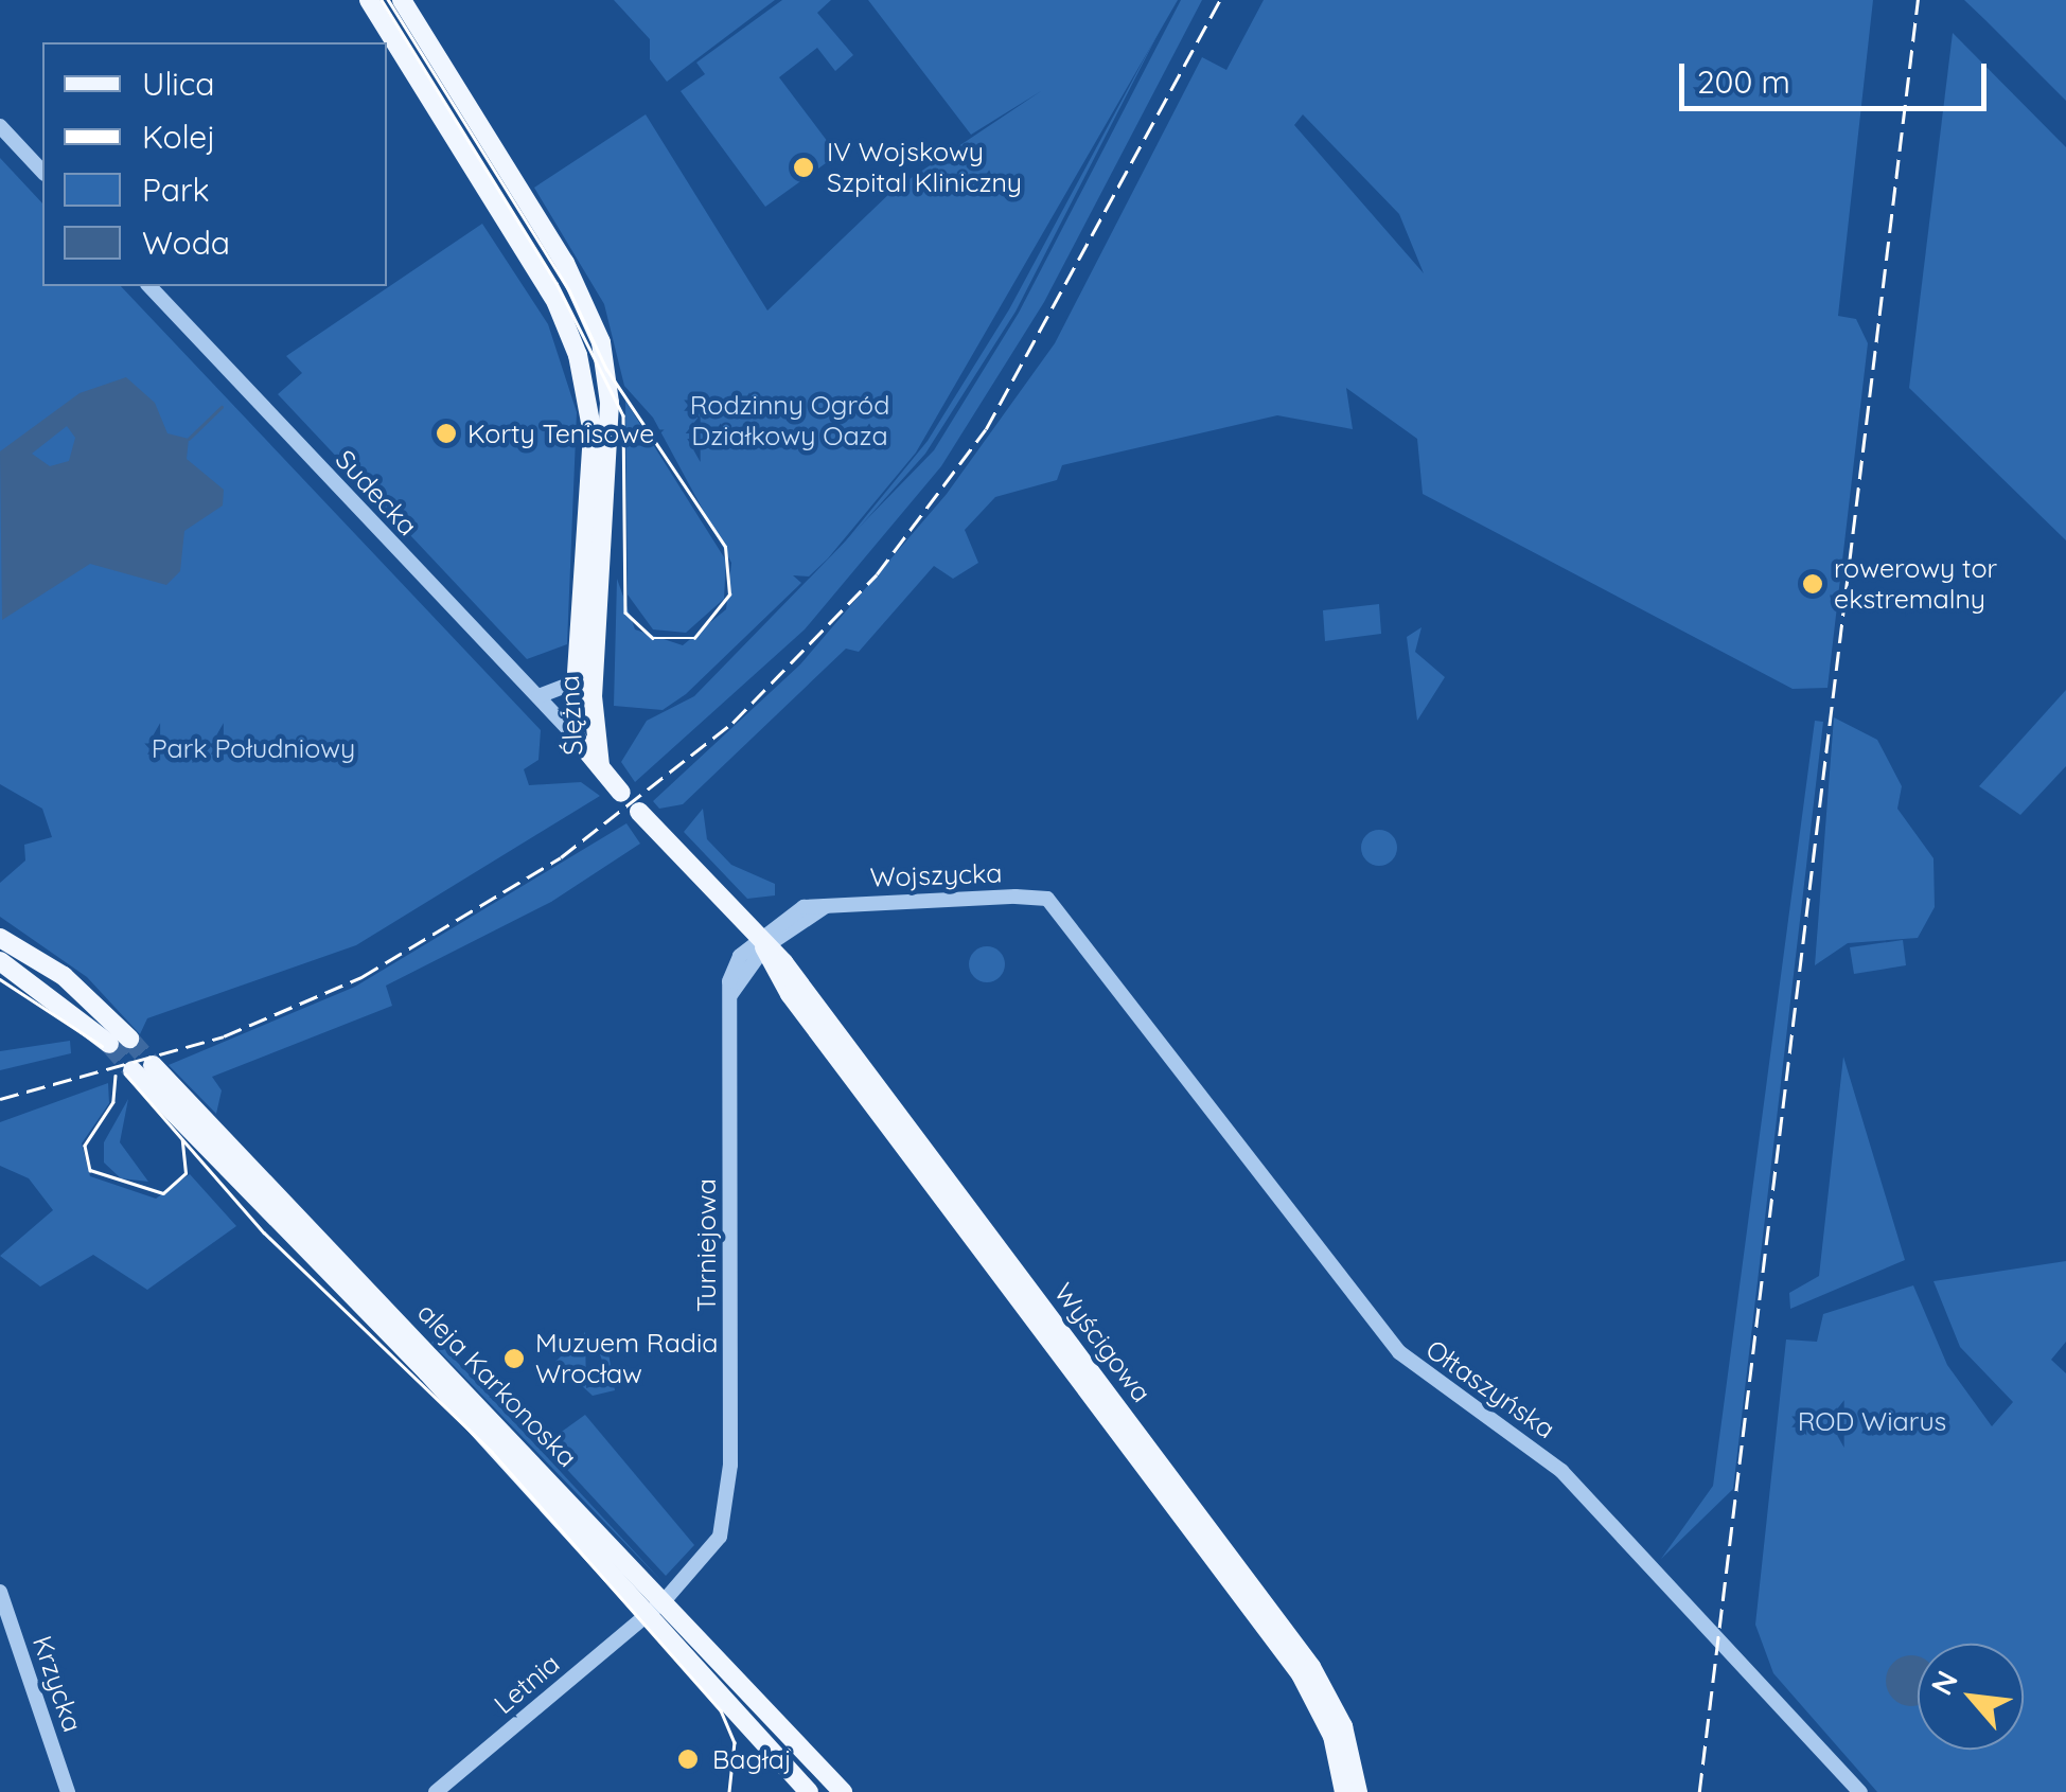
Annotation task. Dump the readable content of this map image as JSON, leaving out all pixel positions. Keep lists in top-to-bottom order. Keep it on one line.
{"streets":{"main road":["Ślężna","Wyścigowa","aleja Karkonoska"],"street":["Sudecka","Wojszycka","Turniejowa","Ołtaszyńska","Krzycka","Letnia"]},"crossings":[["Sudecka","Ślężna"],["Wojszycka","Turniejowa"],["Wojszycka","Wyścigowa"],["Wojszycka","Ołtaszyńska"],["Turniejowa","Wyścigowa"],["Turniejowa","aleja Karkonoska"],["Turniejowa","Letnia"],["aleja Karkonoska","Letnia"]],"parks":["Rodzinny Ogród Działkowy Oaza","Park Południowy","ROD Wiarus"],"places":["IV Wojskowy Szpital Kliniczny","Korty Tenisowe","rowerowy tor ekstremalny","Muzuem Radia Wrocław","Bagłaj"],"legend":["Ulica","Kolej","Park","Woda"],"scale_bar":"200 m","north":"top left"}
